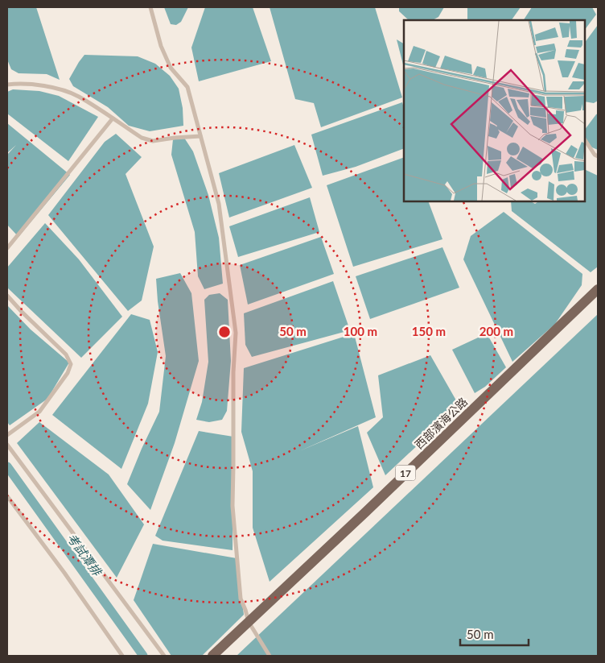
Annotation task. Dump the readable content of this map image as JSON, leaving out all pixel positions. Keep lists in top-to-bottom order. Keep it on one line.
{"streets":{"main road":["西部濱海公路","17"]},"water":["考試潭排"],"scale_bar":"50 m","rings":["50 m","100 m","150 m","200 m"]}
